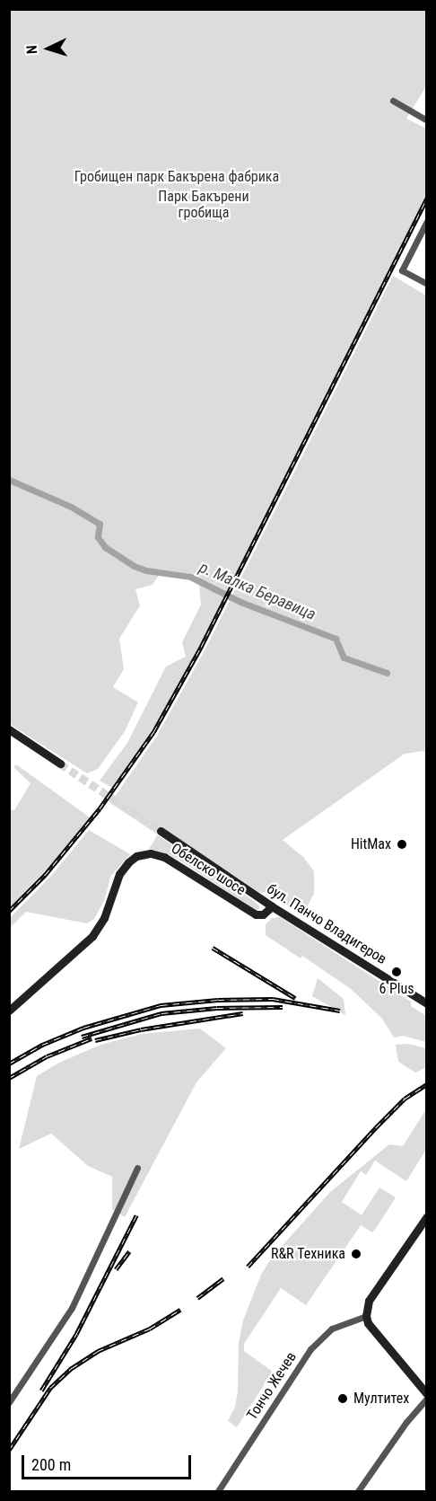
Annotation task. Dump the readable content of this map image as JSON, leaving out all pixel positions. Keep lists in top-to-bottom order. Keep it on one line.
{"streets":{"street":["Обелско шосе","бул. Панчо Владигеров","Тончо Жечев"]},"crossings":[["Обелско шосе","бул. Панчо Владигеров"]],"water":["р. Малка Беравица"],"parks":["Гробищен парк Бакърена фабрика","Парк Бакърени гробища"],"places":["HitMax","6 Plus","R&R Техника","Мултитех"],"scale_bar":"200 m","north":"left"}
